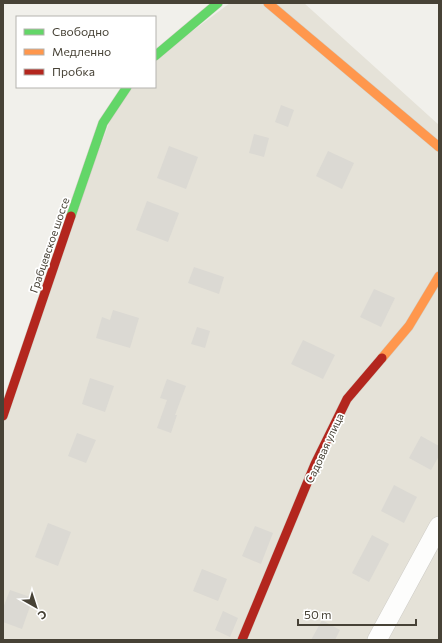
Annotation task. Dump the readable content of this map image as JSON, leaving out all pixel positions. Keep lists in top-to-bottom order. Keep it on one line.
{"streets":{"street":["Грабцевское шоссе","Садовая улица"]},"legend":["Свободно","Медленно","Пробка"],"scale_bar":"50 m","north":"bottom right"}
